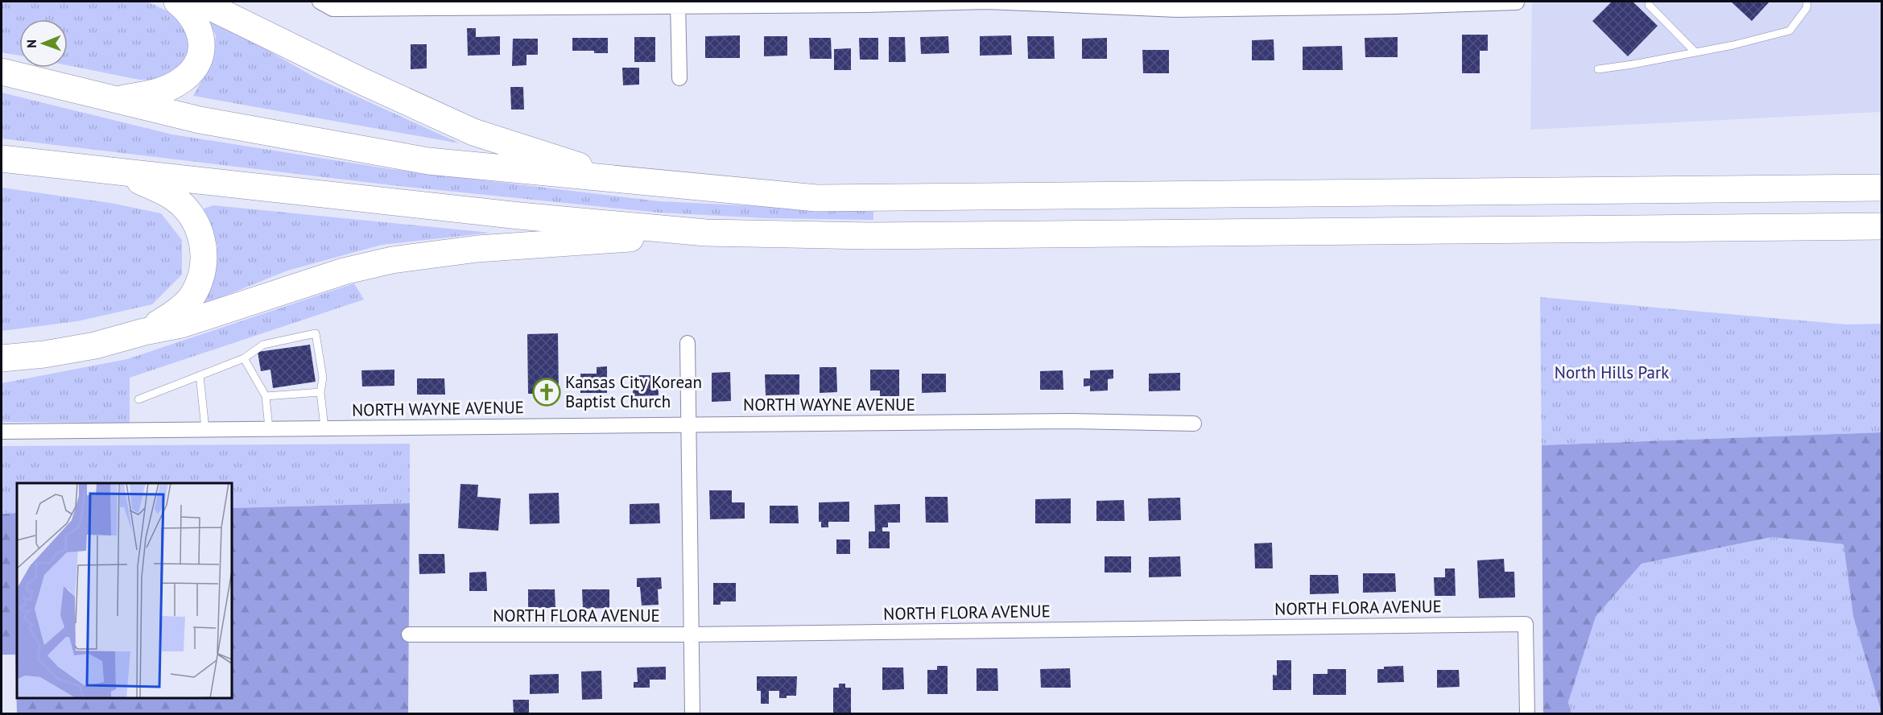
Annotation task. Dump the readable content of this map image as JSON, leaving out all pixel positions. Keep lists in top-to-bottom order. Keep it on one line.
{"streets":{"street":["NORTH WAYNE AVENUE","NORTH FLORA AVENUE"]},"parks":["North Hills Park"],"places":{"church":["Kansas City Korean Baptist Church"]},"north":"left"}
